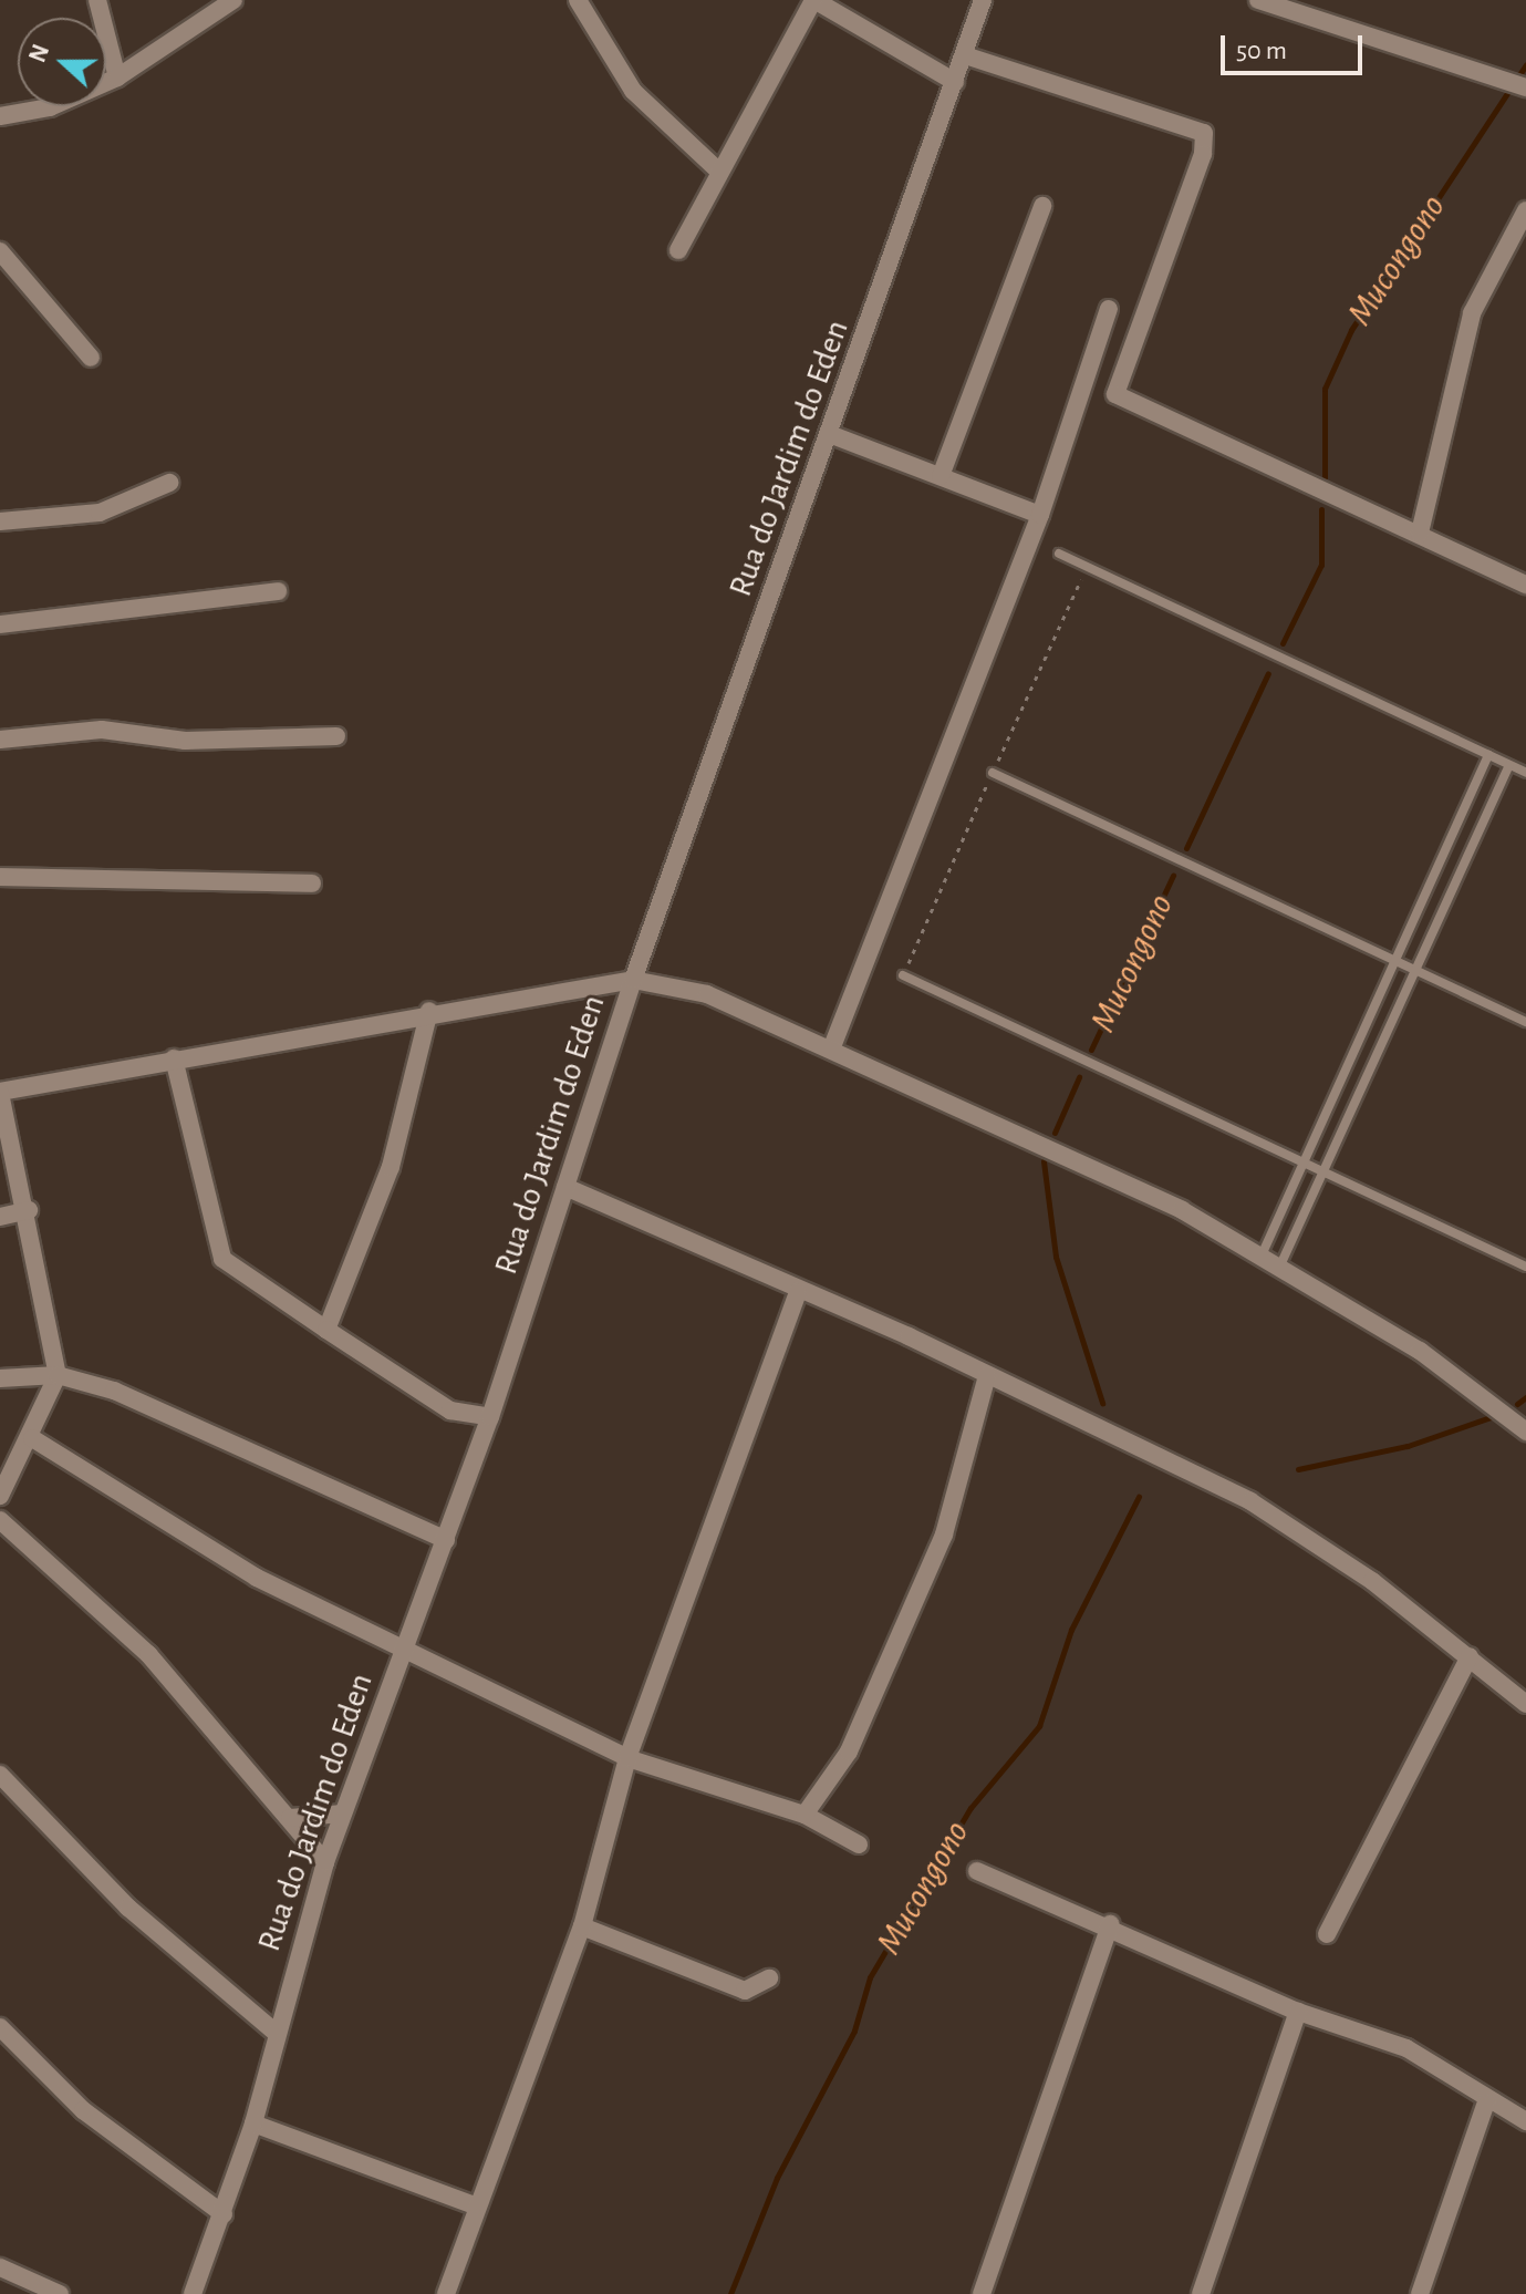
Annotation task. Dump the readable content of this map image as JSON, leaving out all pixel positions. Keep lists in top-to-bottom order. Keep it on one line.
{"streets":{"street":["Rua do Jardim do Eden"]},"water":["Mucongono"],"scale_bar":"50 m","north":"left"}
